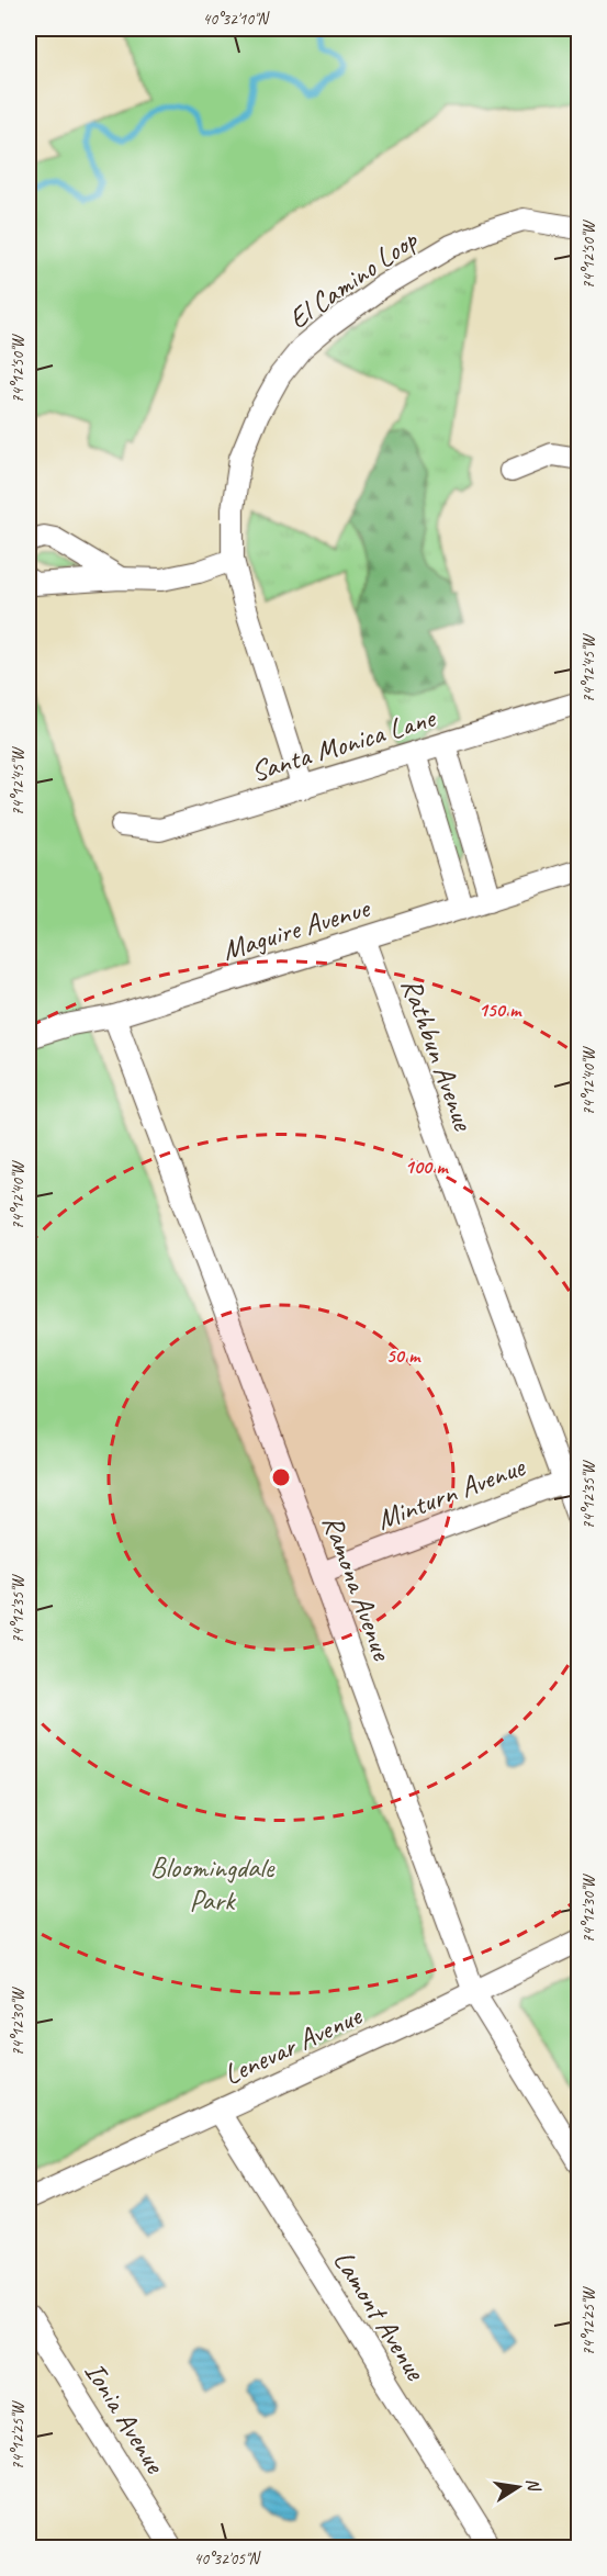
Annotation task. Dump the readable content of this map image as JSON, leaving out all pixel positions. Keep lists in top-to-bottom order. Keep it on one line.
{"streets":{"street":["El Camino Loop","Santa Monica Lane","Maguire Avenue","Rathbun Avenue","Minturn Avenue","Ramona Avenue","Lenevar Avenue","Lamont Avenue","Ionia Avenue"]},"crossings":[["El Camino Loop","Santa Monica Lane"],["Maguire Avenue","Rathbun Avenue"],["Maguire Avenue","Ramona Avenue"],["Rathbun Avenue","Minturn Avenue"],["Minturn Avenue","Ramona Avenue"],["Ramona Avenue","Lenevar Avenue"],["Lenevar Avenue","Lamont Avenue"]],"parks":["Bloomingdale Park"],"north":"right","coordinates":["40°32'10\"N","74°12'50\"W","74°12'45\"W","74°12'40\"W","74°12'35\"W","74°12'30\"W","74°12'25\"W","40°32'05\"N"],"rings":["150 m","100 m","50 m"]}
